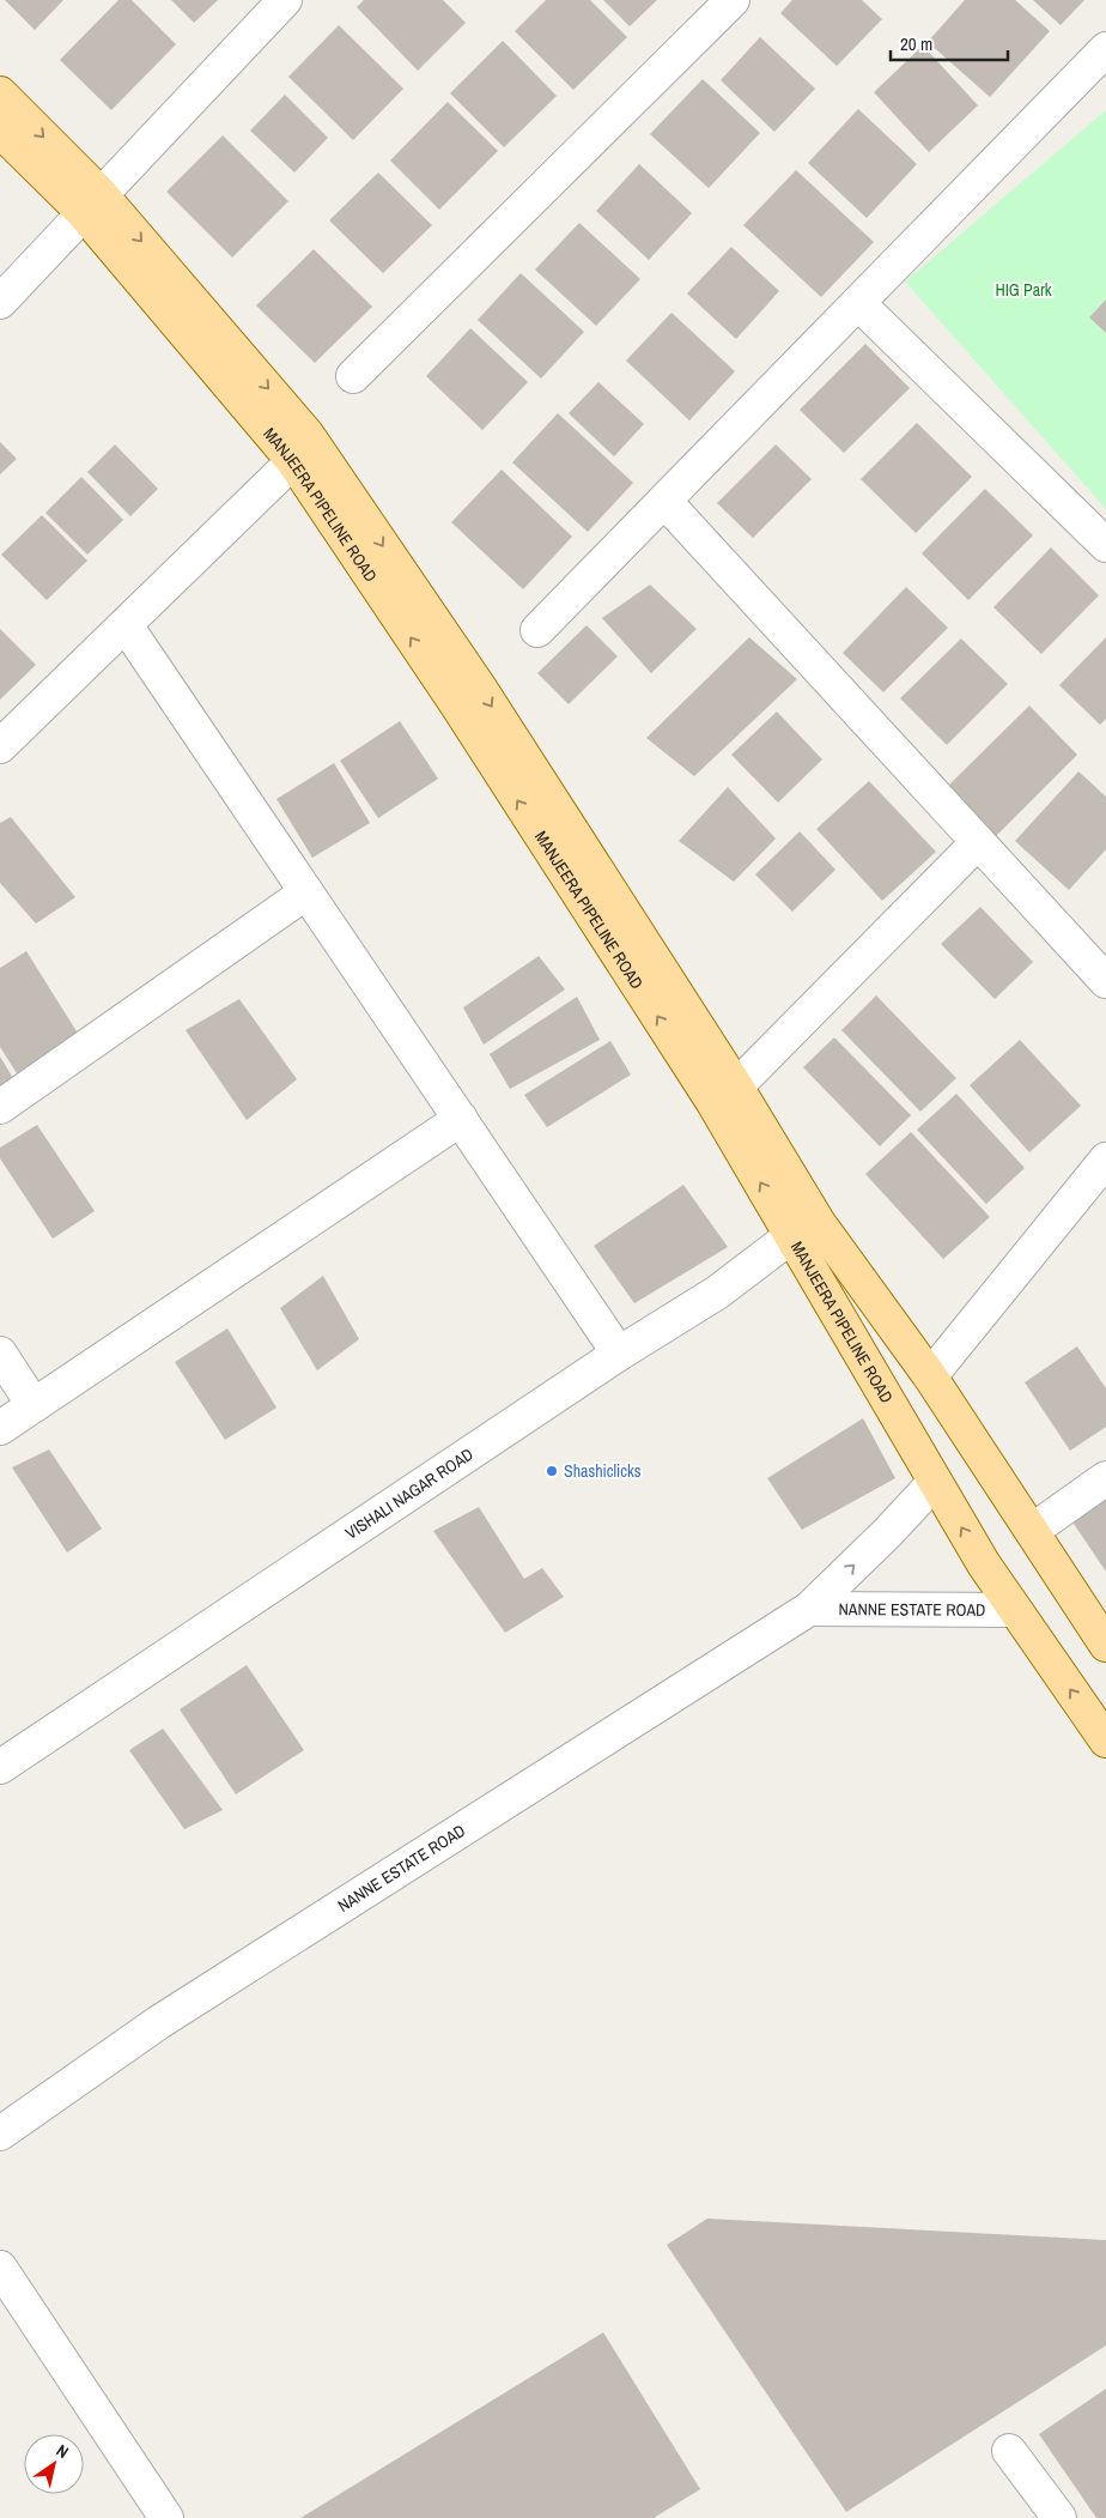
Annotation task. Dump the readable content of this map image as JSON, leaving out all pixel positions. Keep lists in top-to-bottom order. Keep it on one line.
{"streets":{"main road":["MANJEERA PIPELINE ROAD"],"street":["VISHALI NAGAR ROAD","NANNE ESTATE ROAD"]},"crossings":[["MANJEERA PIPELINE ROAD","VISHALI NAGAR ROAD"],["MANJEERA PIPELINE ROAD","NANNE ESTATE ROAD"]],"parks":["HIG Park"],"places":["Shashiclicks"],"scale_bar":"20 m","north":"top right"}
